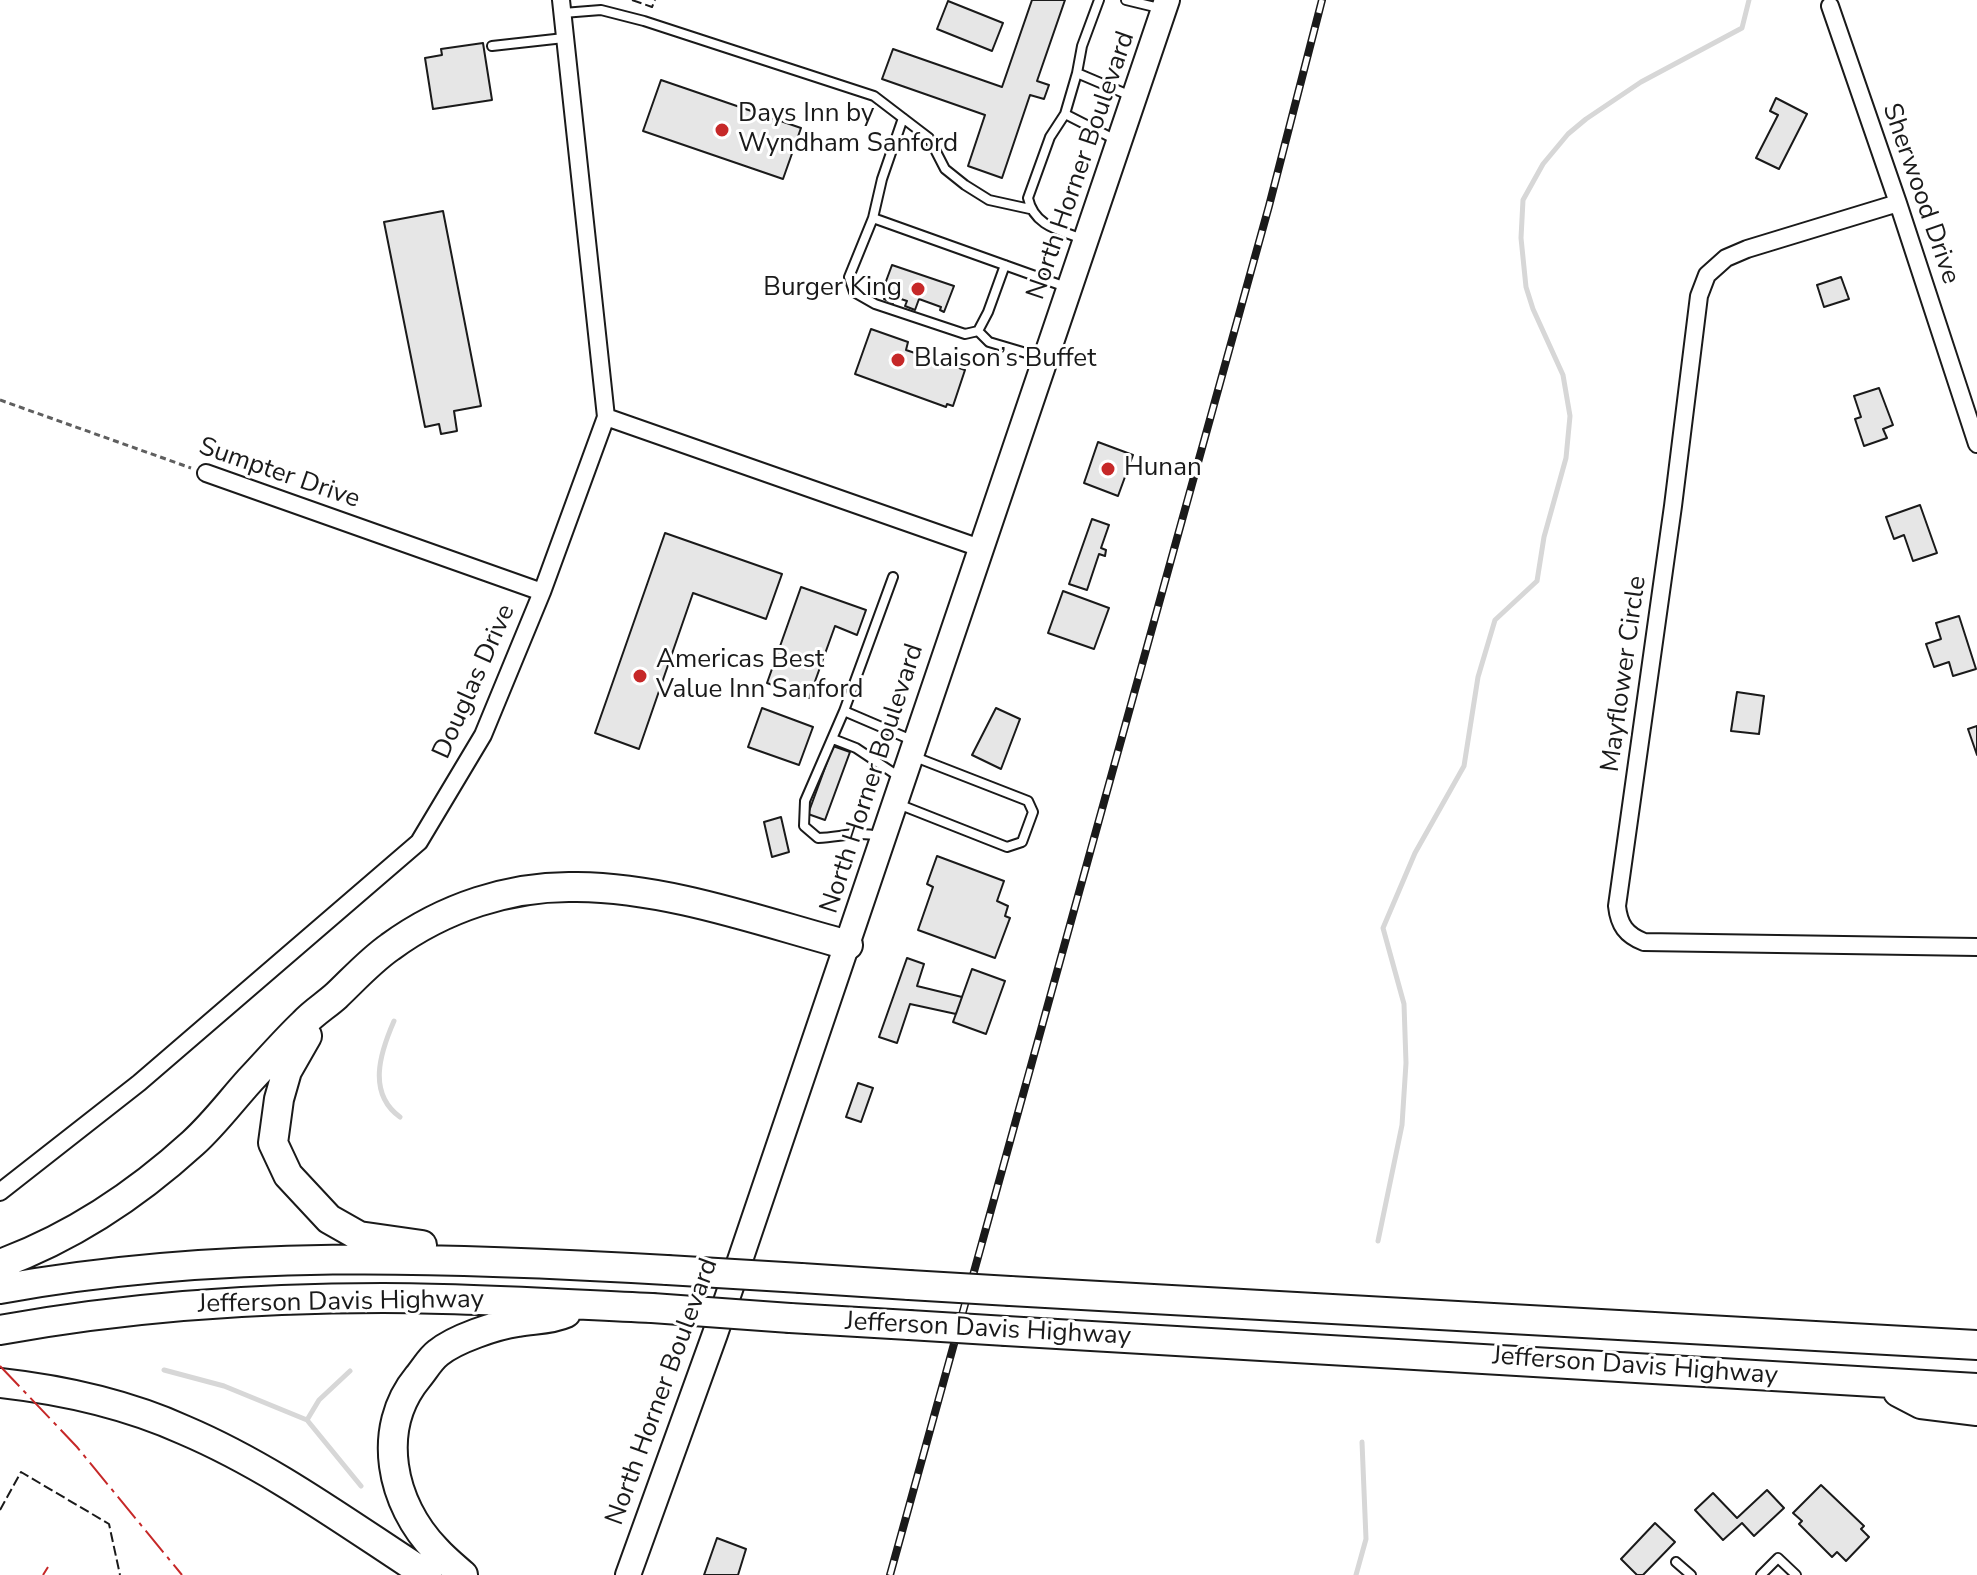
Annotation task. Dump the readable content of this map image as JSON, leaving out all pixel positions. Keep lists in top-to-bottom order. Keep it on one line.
{"streets":{"highway":["Jefferson Davis Highway"],"main road":["North Horner Boulevard"],"street":["Sherwood Drive","Sumpter Drive","Mayflower Circle","Douglas Drive"]},"crossings":[["Sherwood Drive","Mayflower Circle"],["Sumpter Drive","Douglas Drive"]],"places":["Days Inn by Wyndham Sanford","Burger King","Blaison’s Buffet","Hunan","Americas Best Value Inn Sanford"]}
